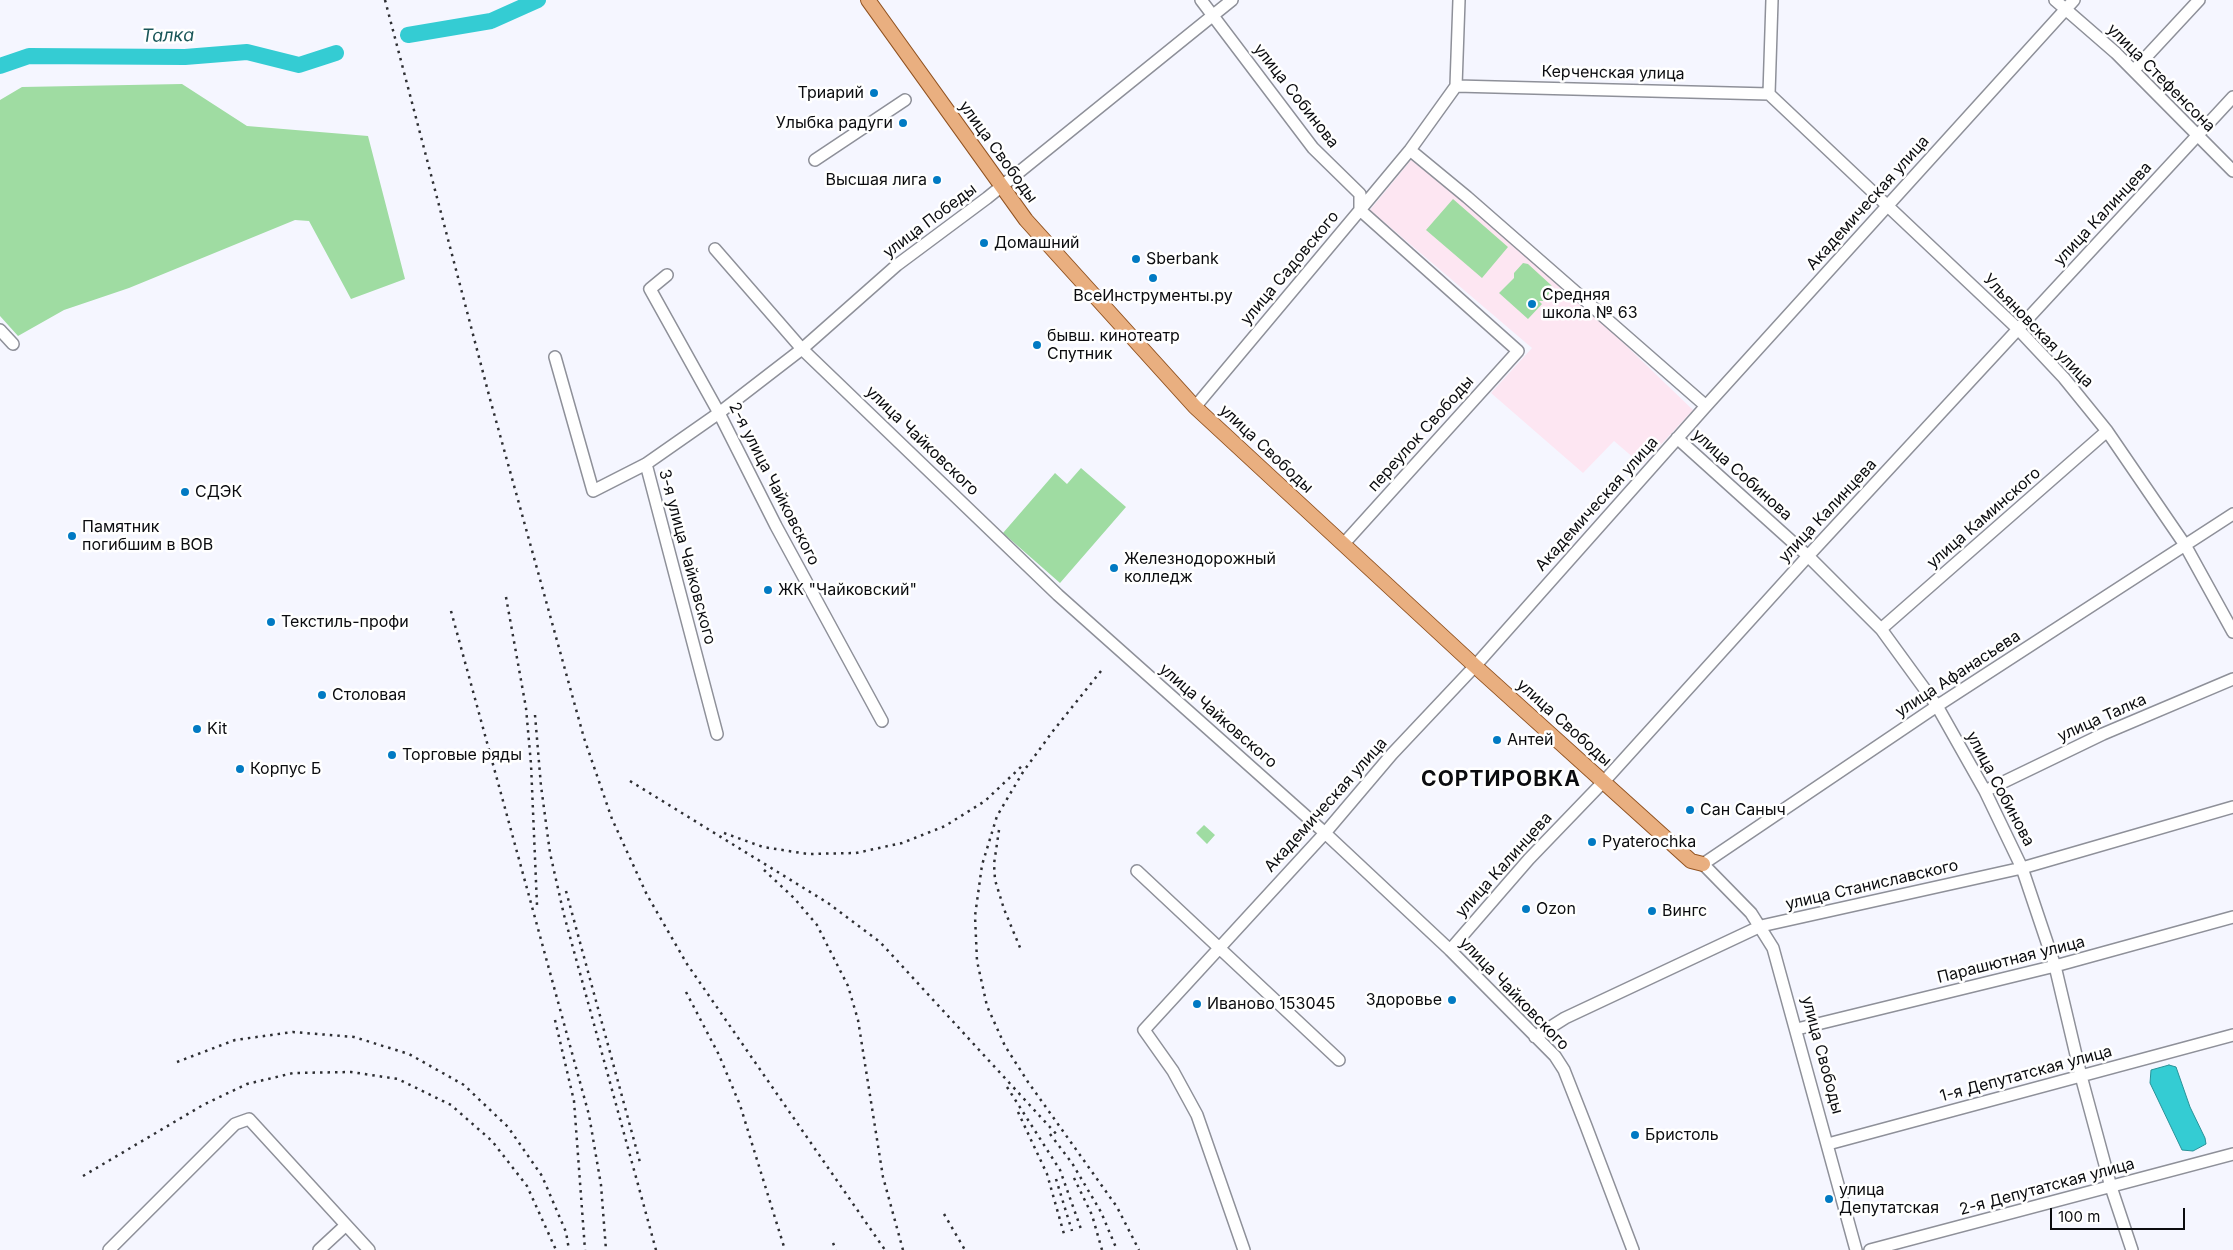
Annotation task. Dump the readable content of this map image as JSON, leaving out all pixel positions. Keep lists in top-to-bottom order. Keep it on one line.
{"streets":{"main road":["улица Свободы"],"street":["Керченская улица","улица Стефенсона","улица Собинова","Академическая улица","улица Калинцева","улица Победы","улица Садовского","Ульяновская улица","переулок Свободы","улица Чайковского","2-я улица Чайковского","улица Каминского","3-я улица Чайковского","улица Афанасьева","улица Талка","улица Станиславского","Парашютная улица","1-я Депутатская улица","2-я Депутатская улица"]},"crossings":[["Керченская улица","улица Садовского"],["Керченская улица","Ульяновская улица"],["улица Стефенсона","Академическая улица"],["улица Стефенсона","улица Калинцева"],["улица Собинова","Академическая улица"],["улица Собинова","улица Калинцева"],["улица Собинова","улица Победы"],["улица Собинова","улица Садовского"],["улица Собинова","переулок Свободы"],["улица Собинова","улица Каминского"],["улица Собинова","улица Афанасьева"],["улица Собинова","улица Талка"],["улица Собинова","улица Станиславского"],["улица Собинова","Парашютная улица"],["улица Собинова","1-я Депутатская улица"],["улица Собинова","2-я Депутатская улица"],["улица Свободы","Академическая улица"],["улица Свободы","улица Калинцева"],["улица Свободы","улица Победы"],["улица Свободы","улица Садовского"],["улица Свободы","переулок Свободы"],["улица Свободы","улица Афанасьева"],["улица Свободы","улица Станиславского"],["улица Свободы","Парашютная улица"],["улица Свободы","1-я Депутатская улица"],["Академическая улица","Ульяновская улица"],["Академическая улица","улица Чайковского"],["улица Калинцева","Ульяновская улица"],["улица Калинцева","улица Чайковского"],["улица Победы","улица Чайковского"],["улица Победы","2-я улица Чайковского"],["улица Победы","3-я улица Чайковского"],["улица Садовского","переулок Свободы"],["Ульяновская улица","улица Каминского"],["Ульяновская улица","улица Афанасьева"],["улица Чайковского","улица Станиславского"]],"districts":["СОРТИРОВКА"],"water":["Талка"],"places":["Триарий","Улыбка радуги","Высшая лига","Домашний","Sberbank","ВсеИнструменты.ру","Средняя школа № 63","бывш. кинотеатр Спутник","СДЭК","Памятник погибшим в ВОВ","Железнодорожный колледж","ЖК \"Чайковский\"","Текстиль-профи","Столовая","Kit","Антей","Торговые ряды","Корпус Б","Сан Саныч","Pyaterochka","Ozon","Вингс","Здоровье","Иваново 153045","Бристоль","улица Депутатская"],"scale_bar":"100 m"}
